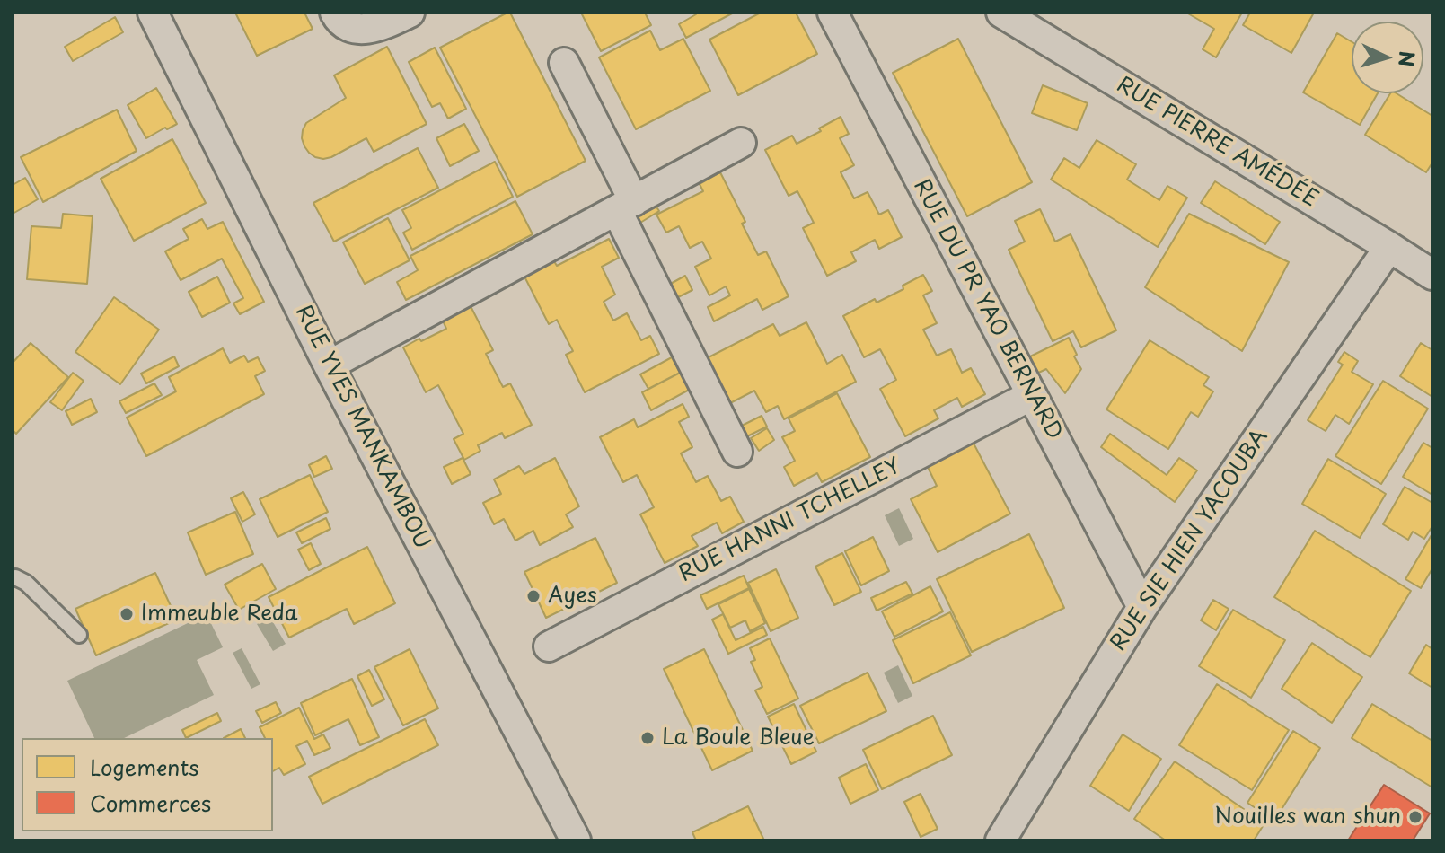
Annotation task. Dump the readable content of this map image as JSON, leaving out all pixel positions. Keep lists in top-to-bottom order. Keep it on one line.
{"streets":{"street":["RUE PIERRE AMÉDÉE","RUE DU PR YAO BERNARD","RUE YVES MANKAMBOU","RUE HANNI TCHELLEY","RUE SIE HIEN YACOUBA"]},"crossings":[["RUE PIERRE AMÉDÉE","RUE SIE HIEN YACOUBA"],["RUE DU PR YAO BERNARD","RUE HANNI TCHELLEY"],["RUE DU PR YAO BERNARD","RUE SIE HIEN YACOUBA"]],"places":["Ayes","Immeuble Reda","La Boule Bleue","Nouilles wan shun"],"legend":["Logements","Commerces"],"north":"right"}
